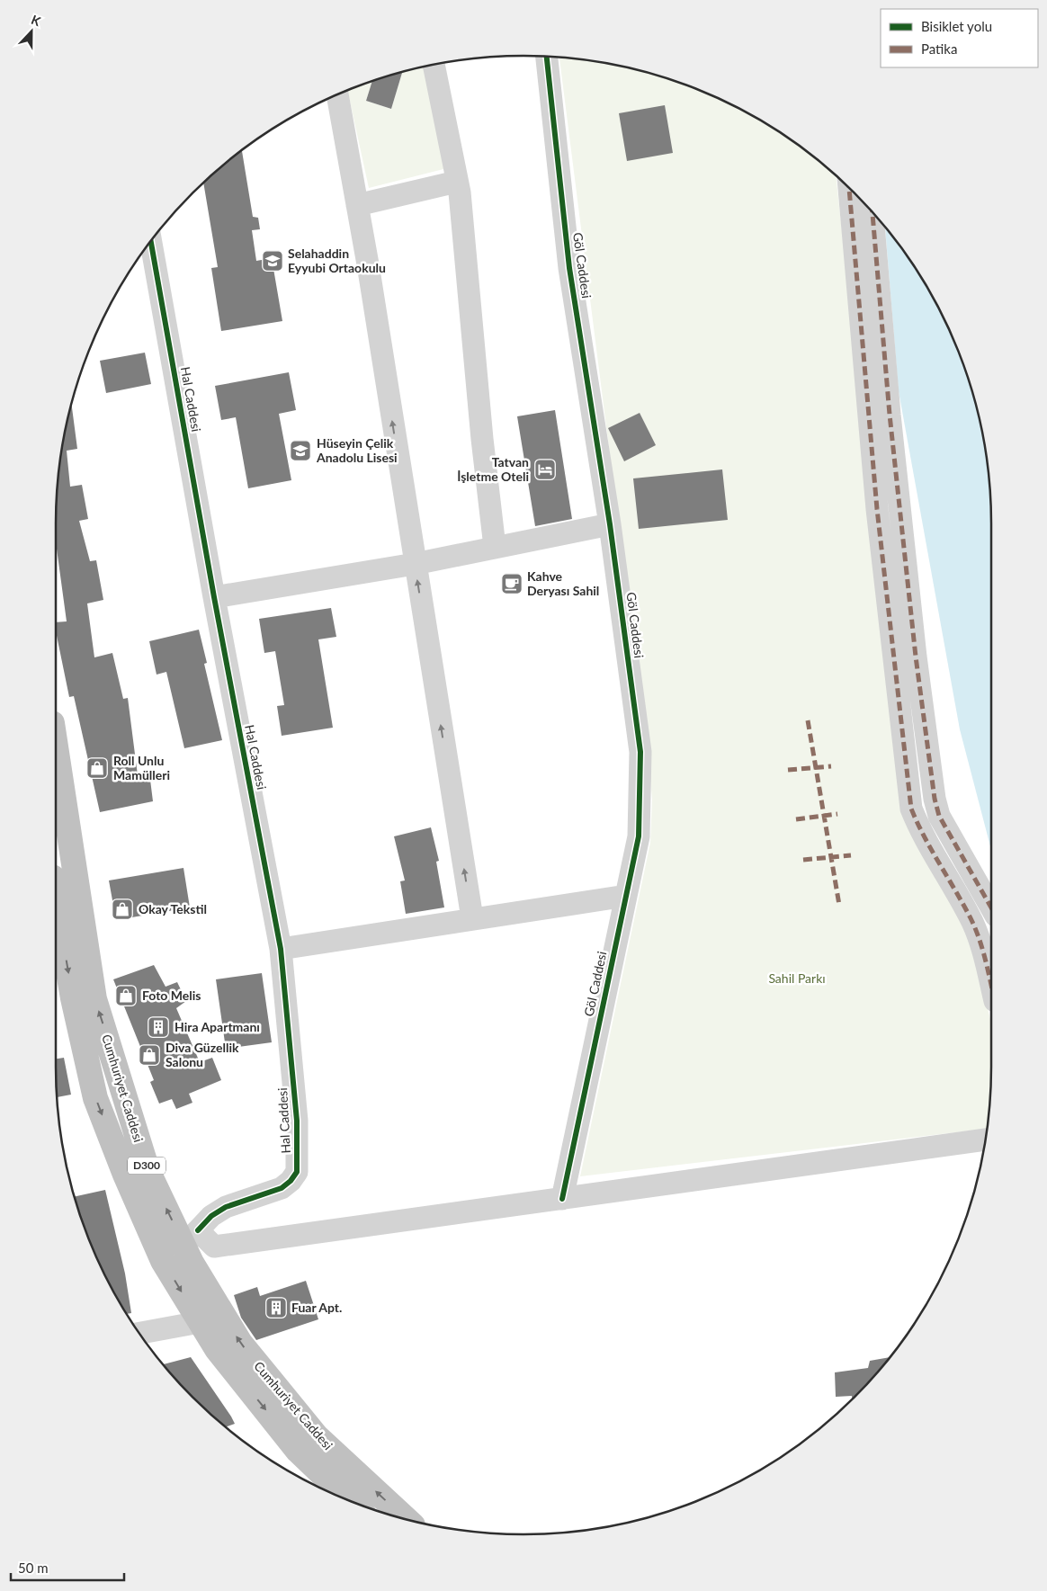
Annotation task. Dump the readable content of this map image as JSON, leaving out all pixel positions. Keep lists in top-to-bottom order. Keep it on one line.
{"streets":{"highway":["Cumhuriyet Caddesi","D300"],"street":["Göl Caddesi","Hal Caddesi"]},"crossings":[["Hal Caddesi","Cumhuriyet Caddesi"]],"parks":["Sahil Parkı"],"places":{"school or university":["Selahaddin Eyyubi Ortaokulu","Hüseyin Çelik Anadolu Lisesi"],"hotel":["Tatvan İşletme Oteli"],"cafe":["Kahve Deryası Sahil"],"shop":["Roll Unlu Mamülleri","Okay Tekstil","Foto Melis","Diva Güzellik Salonu"],"building":["Hira Apartmanı","Fuar Apt."]},"legend":["Bisiklet yolu","Patika"],"scale_bar":"50 m","north":"top"}
